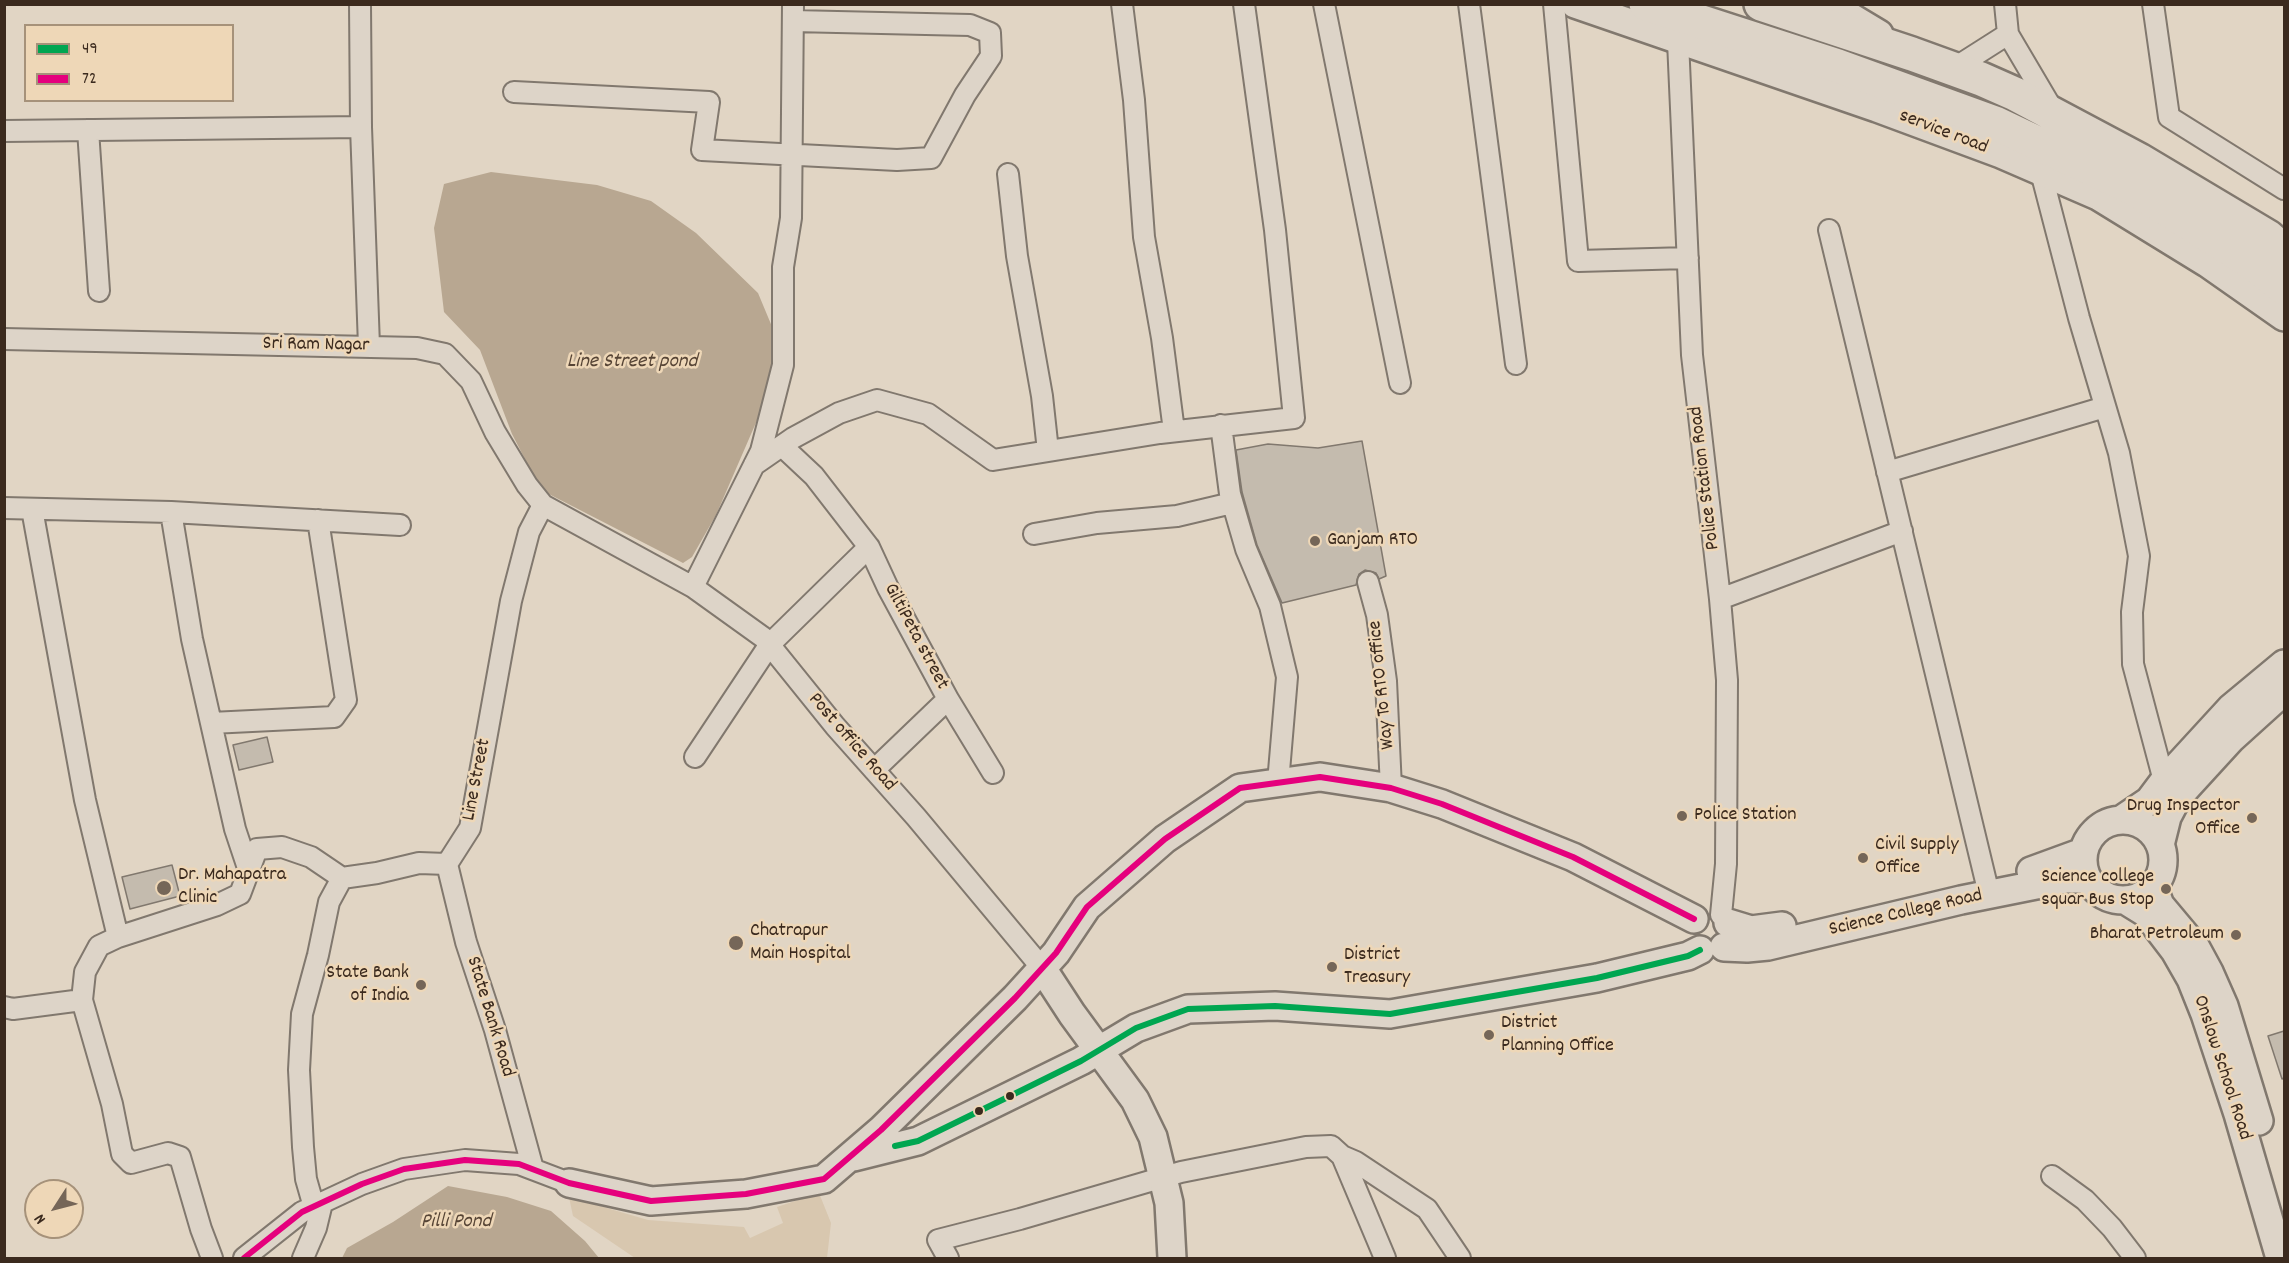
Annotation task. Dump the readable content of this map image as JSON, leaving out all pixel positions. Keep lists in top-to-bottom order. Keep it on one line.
{"streets":{"main road":["service road","Post office Road","Science College Road","Onslow School Road"],"street":["Sri Ram Nagar","Police Station Road","GiltiPeta street","Way To RTO office","Line Street","State Bank Road"]},"crossings":[["service road","Police Station Road"],["Sri Ram Nagar","Post office Road"],["Sri Ram Nagar","Line Street"],["Police Station Road","Science College Road"],["GiltiPeta street","Post office Road"],["Post office Road","Line Street"],["Line Street","State Bank Road"],["Science College Road","Onslow School Road"]],"water":["Line Street pond","Pilli Pond"],"places":["Ganjam RTO","Police Station","Drug Inspector Office","Civil Supply Office","Dr. Mahapatra Clinic","Science college squar Bus Stop","Bharat Petroleum","Chatrapur Main Hospital","District Treasury","State Bank of India","District Planning Office"],"lines":["transit line 72","transit line 49"],"legend":["49","72"],"north":"bottom left"}
